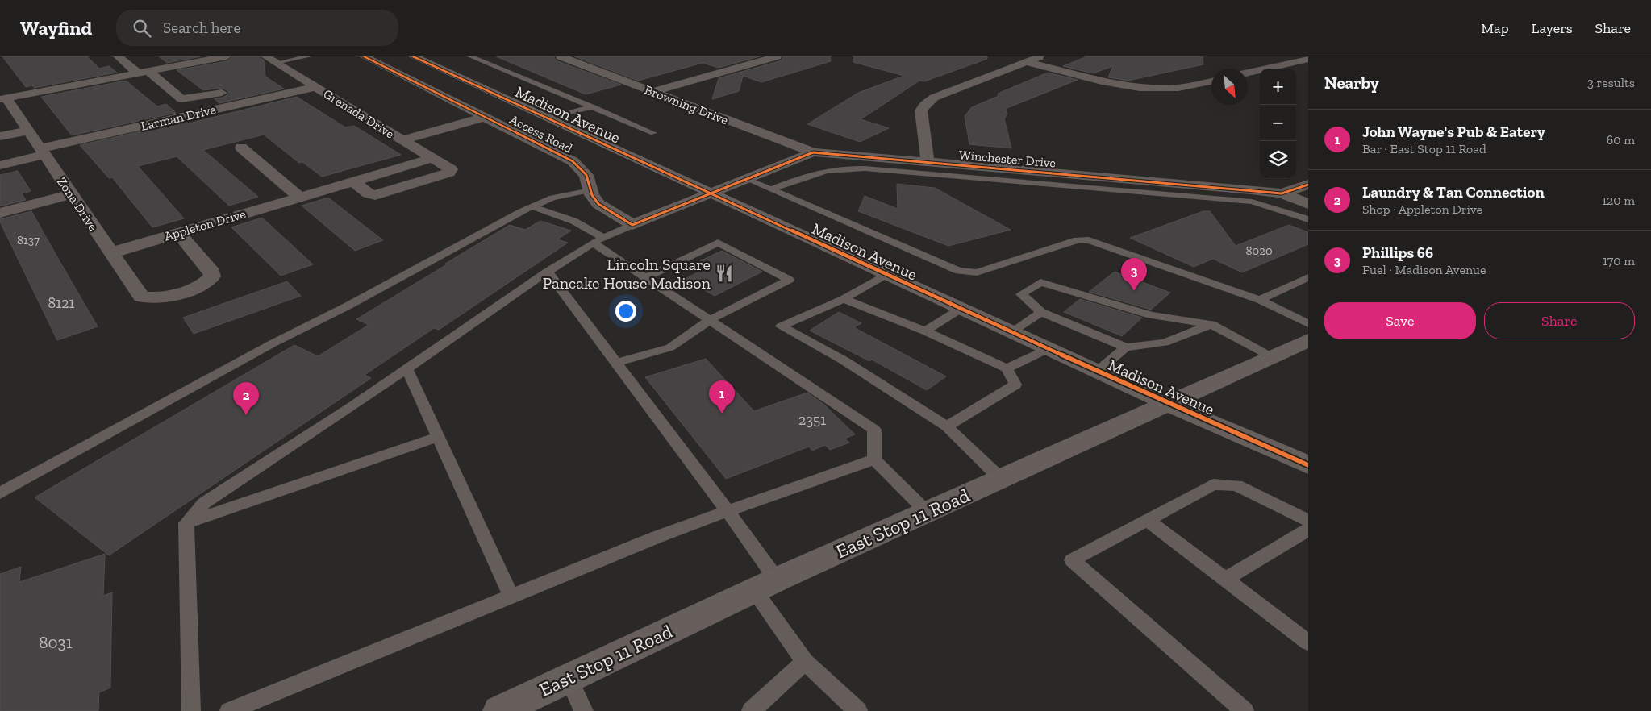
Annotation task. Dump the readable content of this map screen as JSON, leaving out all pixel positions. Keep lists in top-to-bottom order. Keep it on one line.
{"streets":{"main road":["Madison Avenue","East Stop 11 Road"],"street":["Browning Drive","Grenada Drive","Larman Drive","Access Road","Winchester Drive","Zona Drive","Appleton Drive"]},"crossings":[["Browning Drive","Winchester Drive"],["Grenada Drive","Larman Drive"],["Grenada Drive","Appleton Drive"],["Madison Avenue","Winchester Drive"],["Madison Avenue","East Stop 11 Road"],["Larman Drive","Zona Drive"],["Zona Drive","Appleton Drive"]],"places":{"restaurant":["Lincoln Square Pancake House Madison"]},"house_numbers":["8137","8020","8121","2351","8031"],"north":"bottom right","page":{"header":"Wayfind","search":"Search here","nav":["Map","Layers","Share"],"heading":["Nearby","3 results"],"map_buttons":["+","−"],"list":[{"mark":"1","name":"John Wayne's Pub & Eatery","note":"Bar · East Stop 11 Road","value":"60 m"},{"mark":"2","name":"Laundry & Tan Connection","note":"Shop · Appleton Drive","value":"120 m"},{"mark":"3","name":"Phillips 66","note":"Fuel · Madison Avenue","value":"170 m"}],"pins":["3","1","2"],"buttons":["Save","Share"]}}
